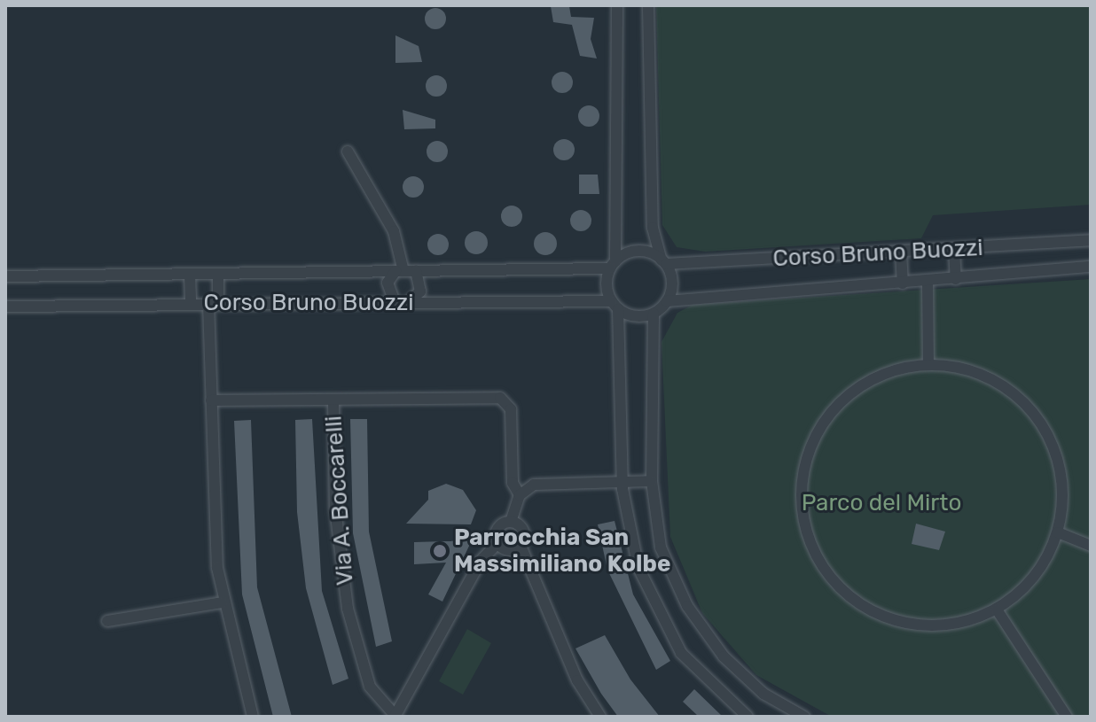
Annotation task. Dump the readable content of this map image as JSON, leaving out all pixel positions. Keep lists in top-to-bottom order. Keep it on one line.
{"streets":{"street":["Corso Bruno Buozzi","Via A. Boccarelli"]},"parks":["Parco del Mirto"],"places":["Parrocchia San Massimiliano Kolbe"]}
